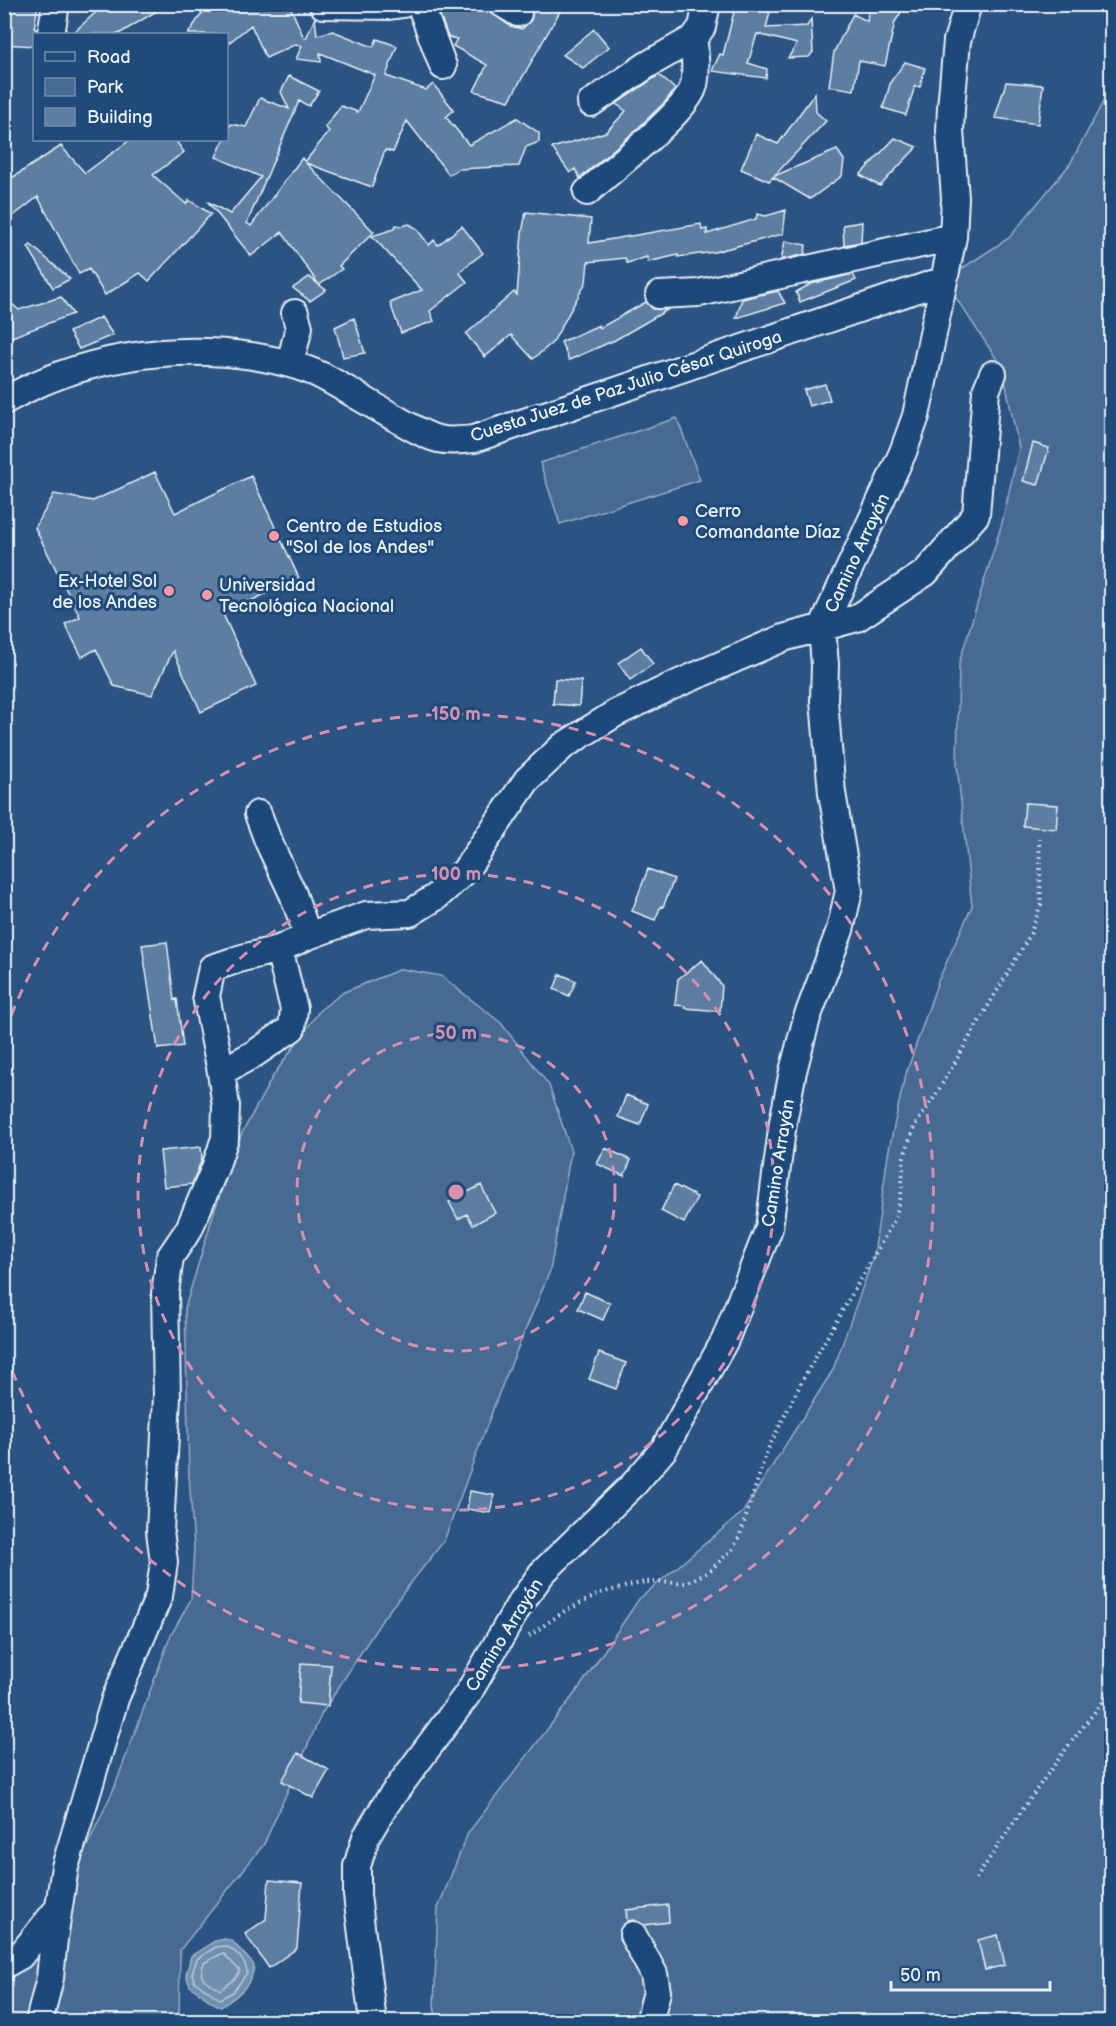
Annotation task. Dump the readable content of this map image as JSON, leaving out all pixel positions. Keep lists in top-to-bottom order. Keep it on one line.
{"streets":{"street":["Cuesta Juez de Paz Julio César Quiroga","Camino Arrayán"]},"crossings":[["Cuesta Juez de Paz Julio César Quiroga","Camino Arrayán"]],"places":["Cerro Comandante Díaz","Centro de Estudios \"Sol de los Andes\"","Ex-Hotel Sol de los Andes","Universidad Tecnológica Nacional"],"legend":["Road","Park","Building"],"scale_bar":"50 m","rings":["150 m","100 m","50 m"]}
